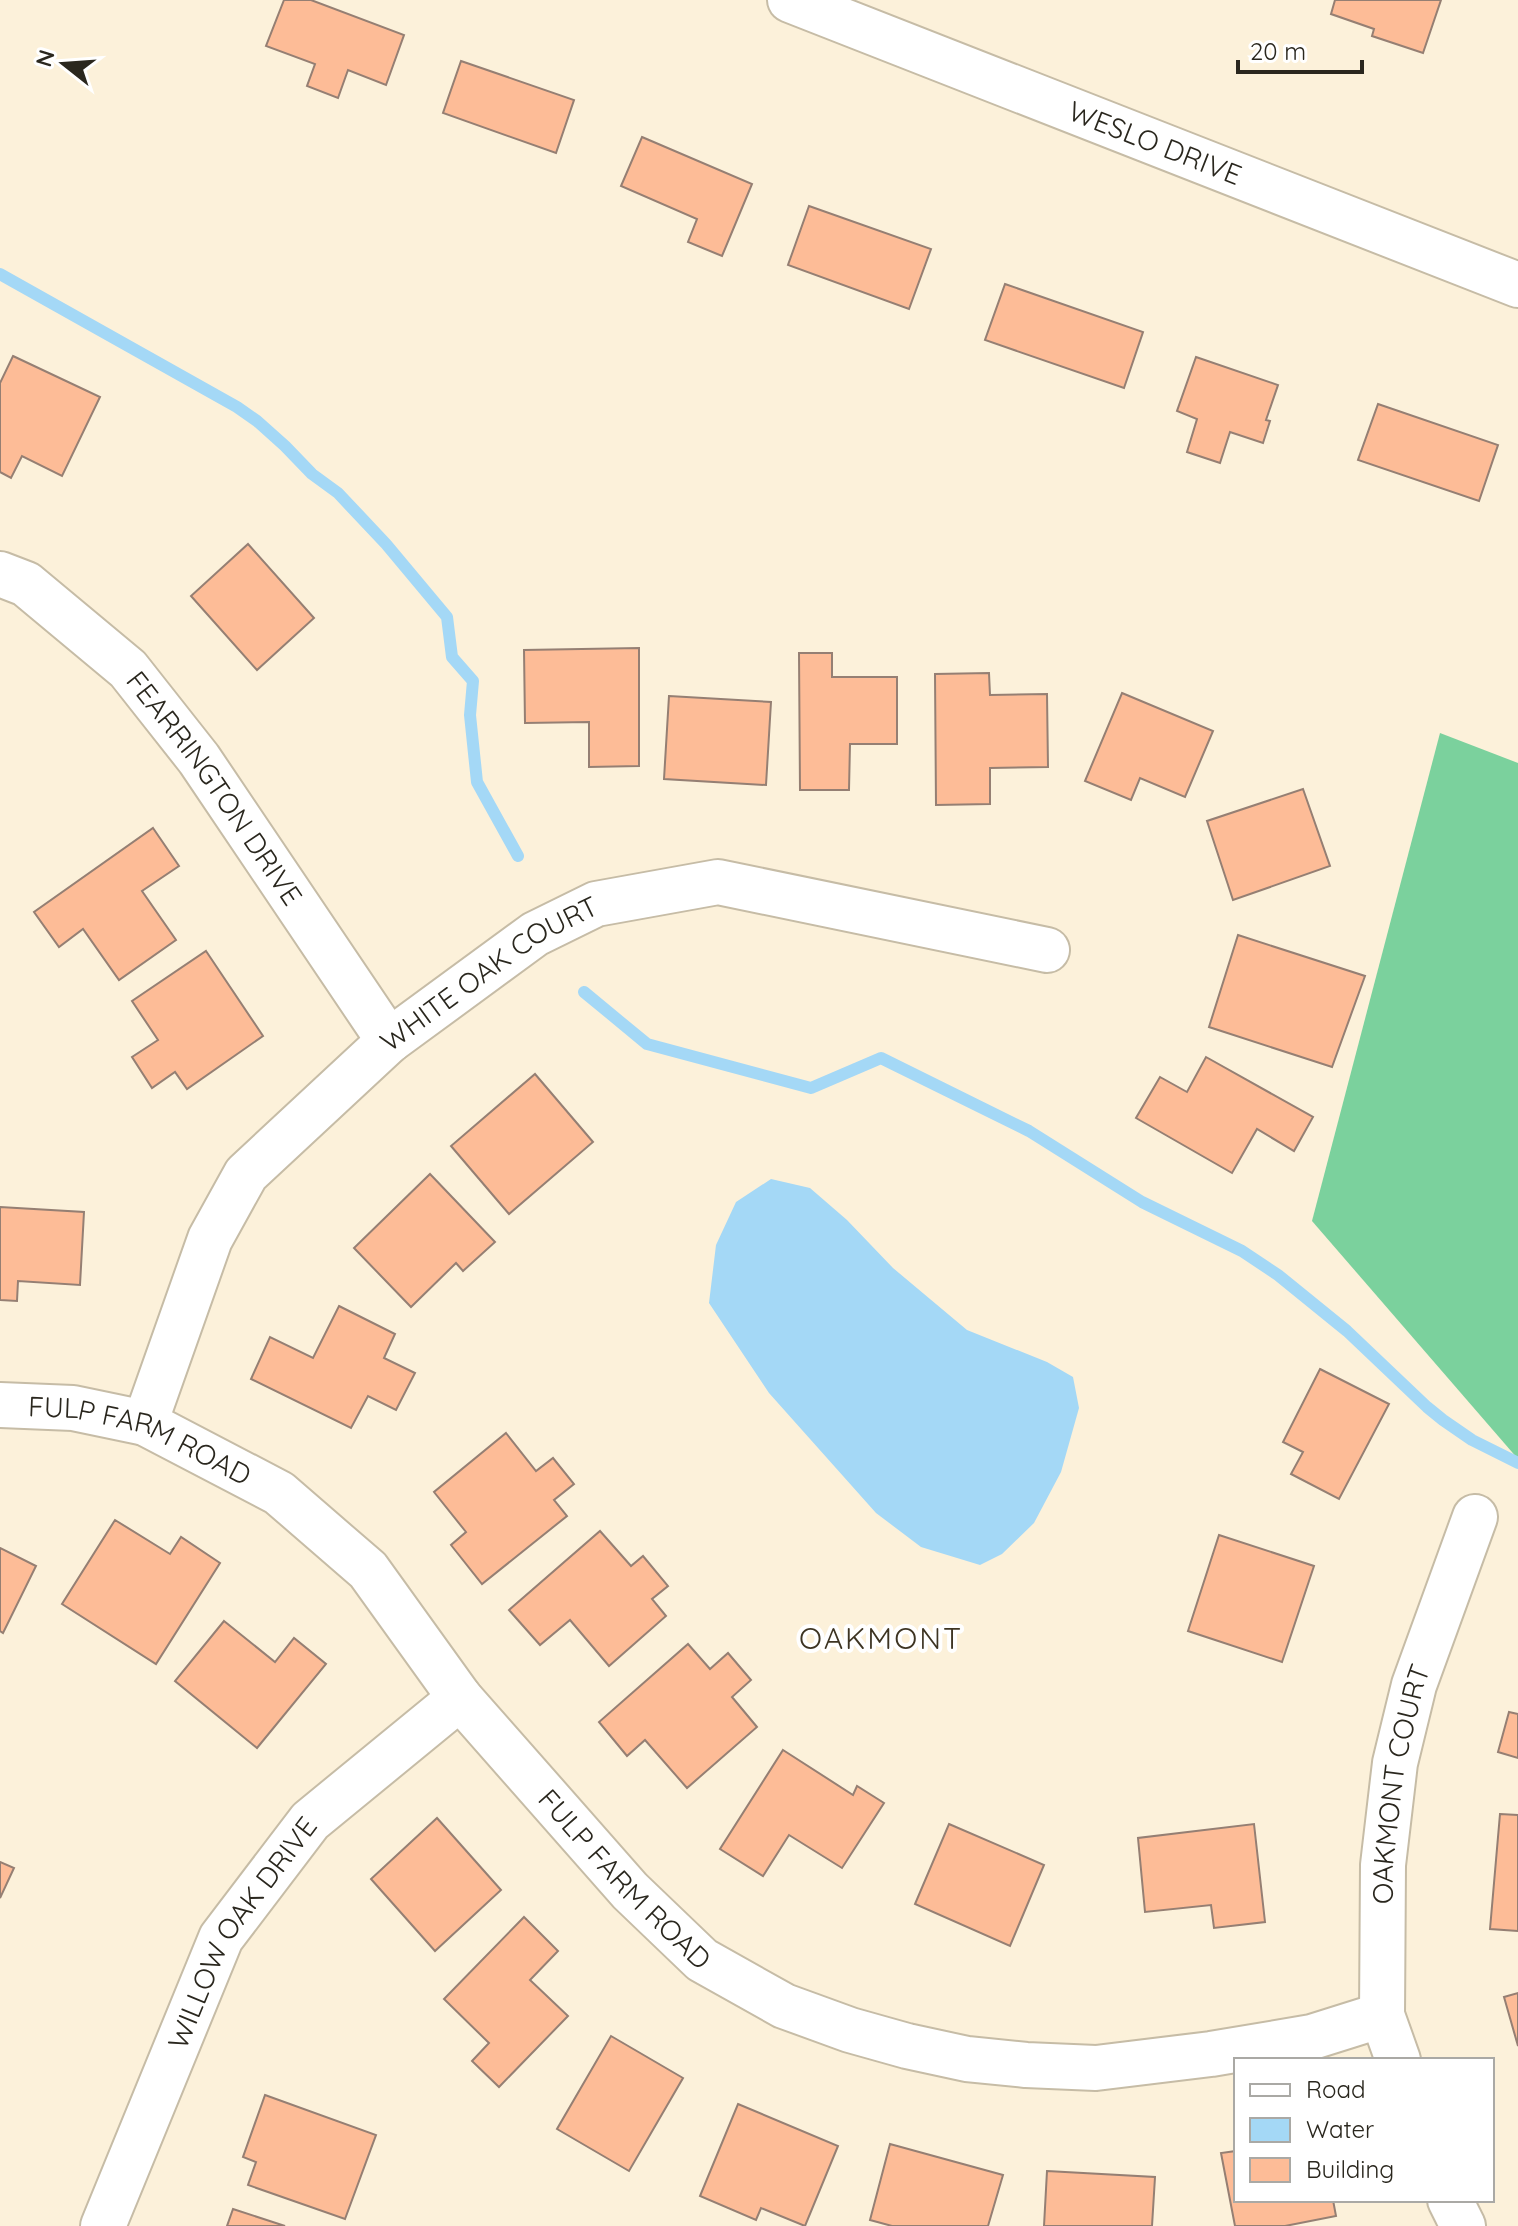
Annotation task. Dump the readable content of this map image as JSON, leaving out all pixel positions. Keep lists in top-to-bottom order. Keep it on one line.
{"streets":{"street":["WESLO DRIVE","FEARRINGTON DRIVE","WHITE OAK COURT","FULP FARM ROAD","OAKMONT COURT","WILLOW OAK DRIVE"]},"crossings":[["FEARRINGTON DRIVE","WHITE OAK COURT"],["WHITE OAK COURT","FULP FARM ROAD"],["FULP FARM ROAD","OAKMONT COURT"],["FULP FARM ROAD","WILLOW OAK DRIVE"]],"districts":["OAKMONT"],"legend":["Road","Water","Building"],"scale_bar":"20 m","north":"left"}
